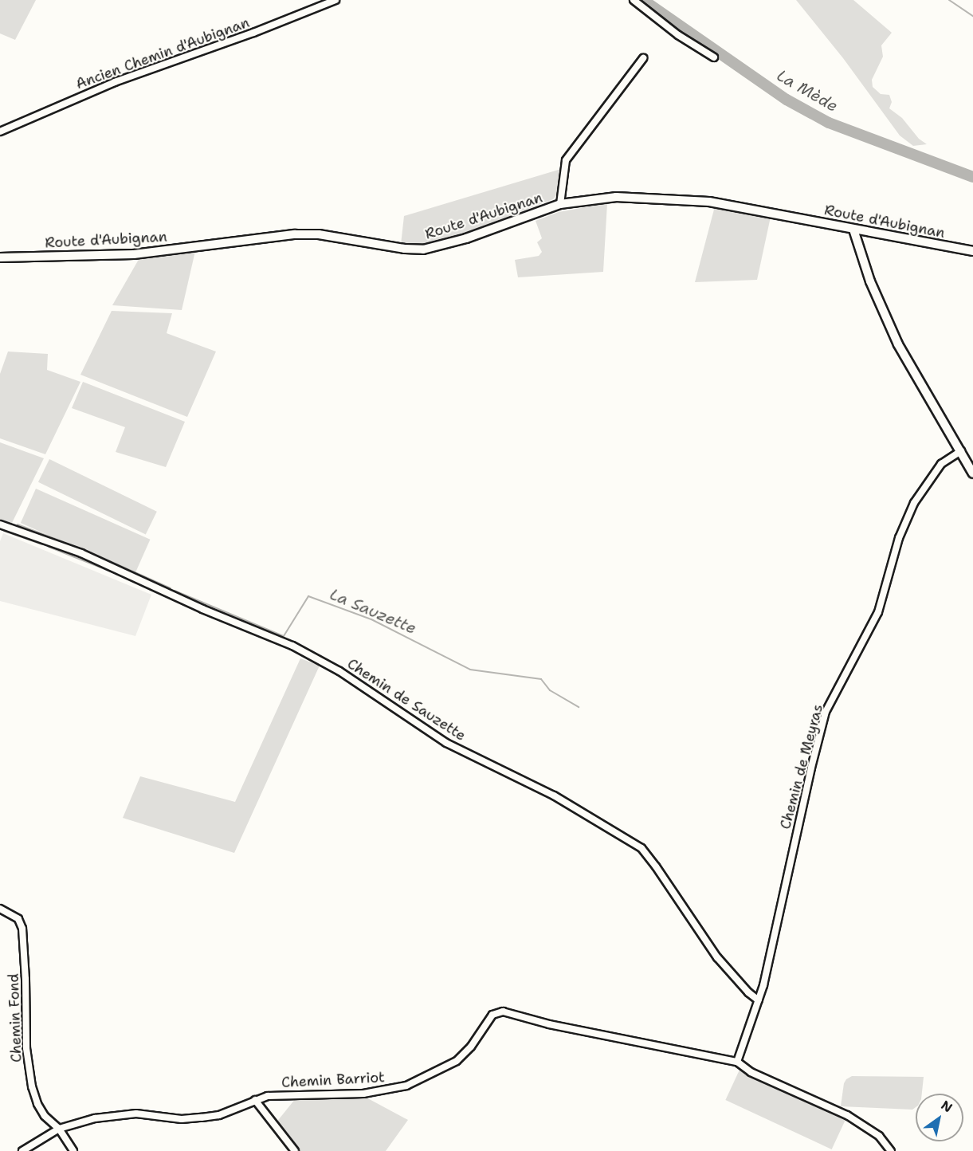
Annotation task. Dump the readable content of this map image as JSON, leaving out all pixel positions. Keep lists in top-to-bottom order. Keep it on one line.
{"streets":{"street":["Ancien Chemin d'Aubignan","Route d'Aubignan","Chemin de Sauzette","Chemin de Meyras","Chemin Fond","Chemin Barriot"]},"crossings":[["Chemin de Sauzette","Chemin de Meyras"],["Chemin de Meyras","Chemin Barriot"],["Chemin Fond","Chemin Barriot"]],"water":["La Mède","La Sauzette"],"north":"top right"}
